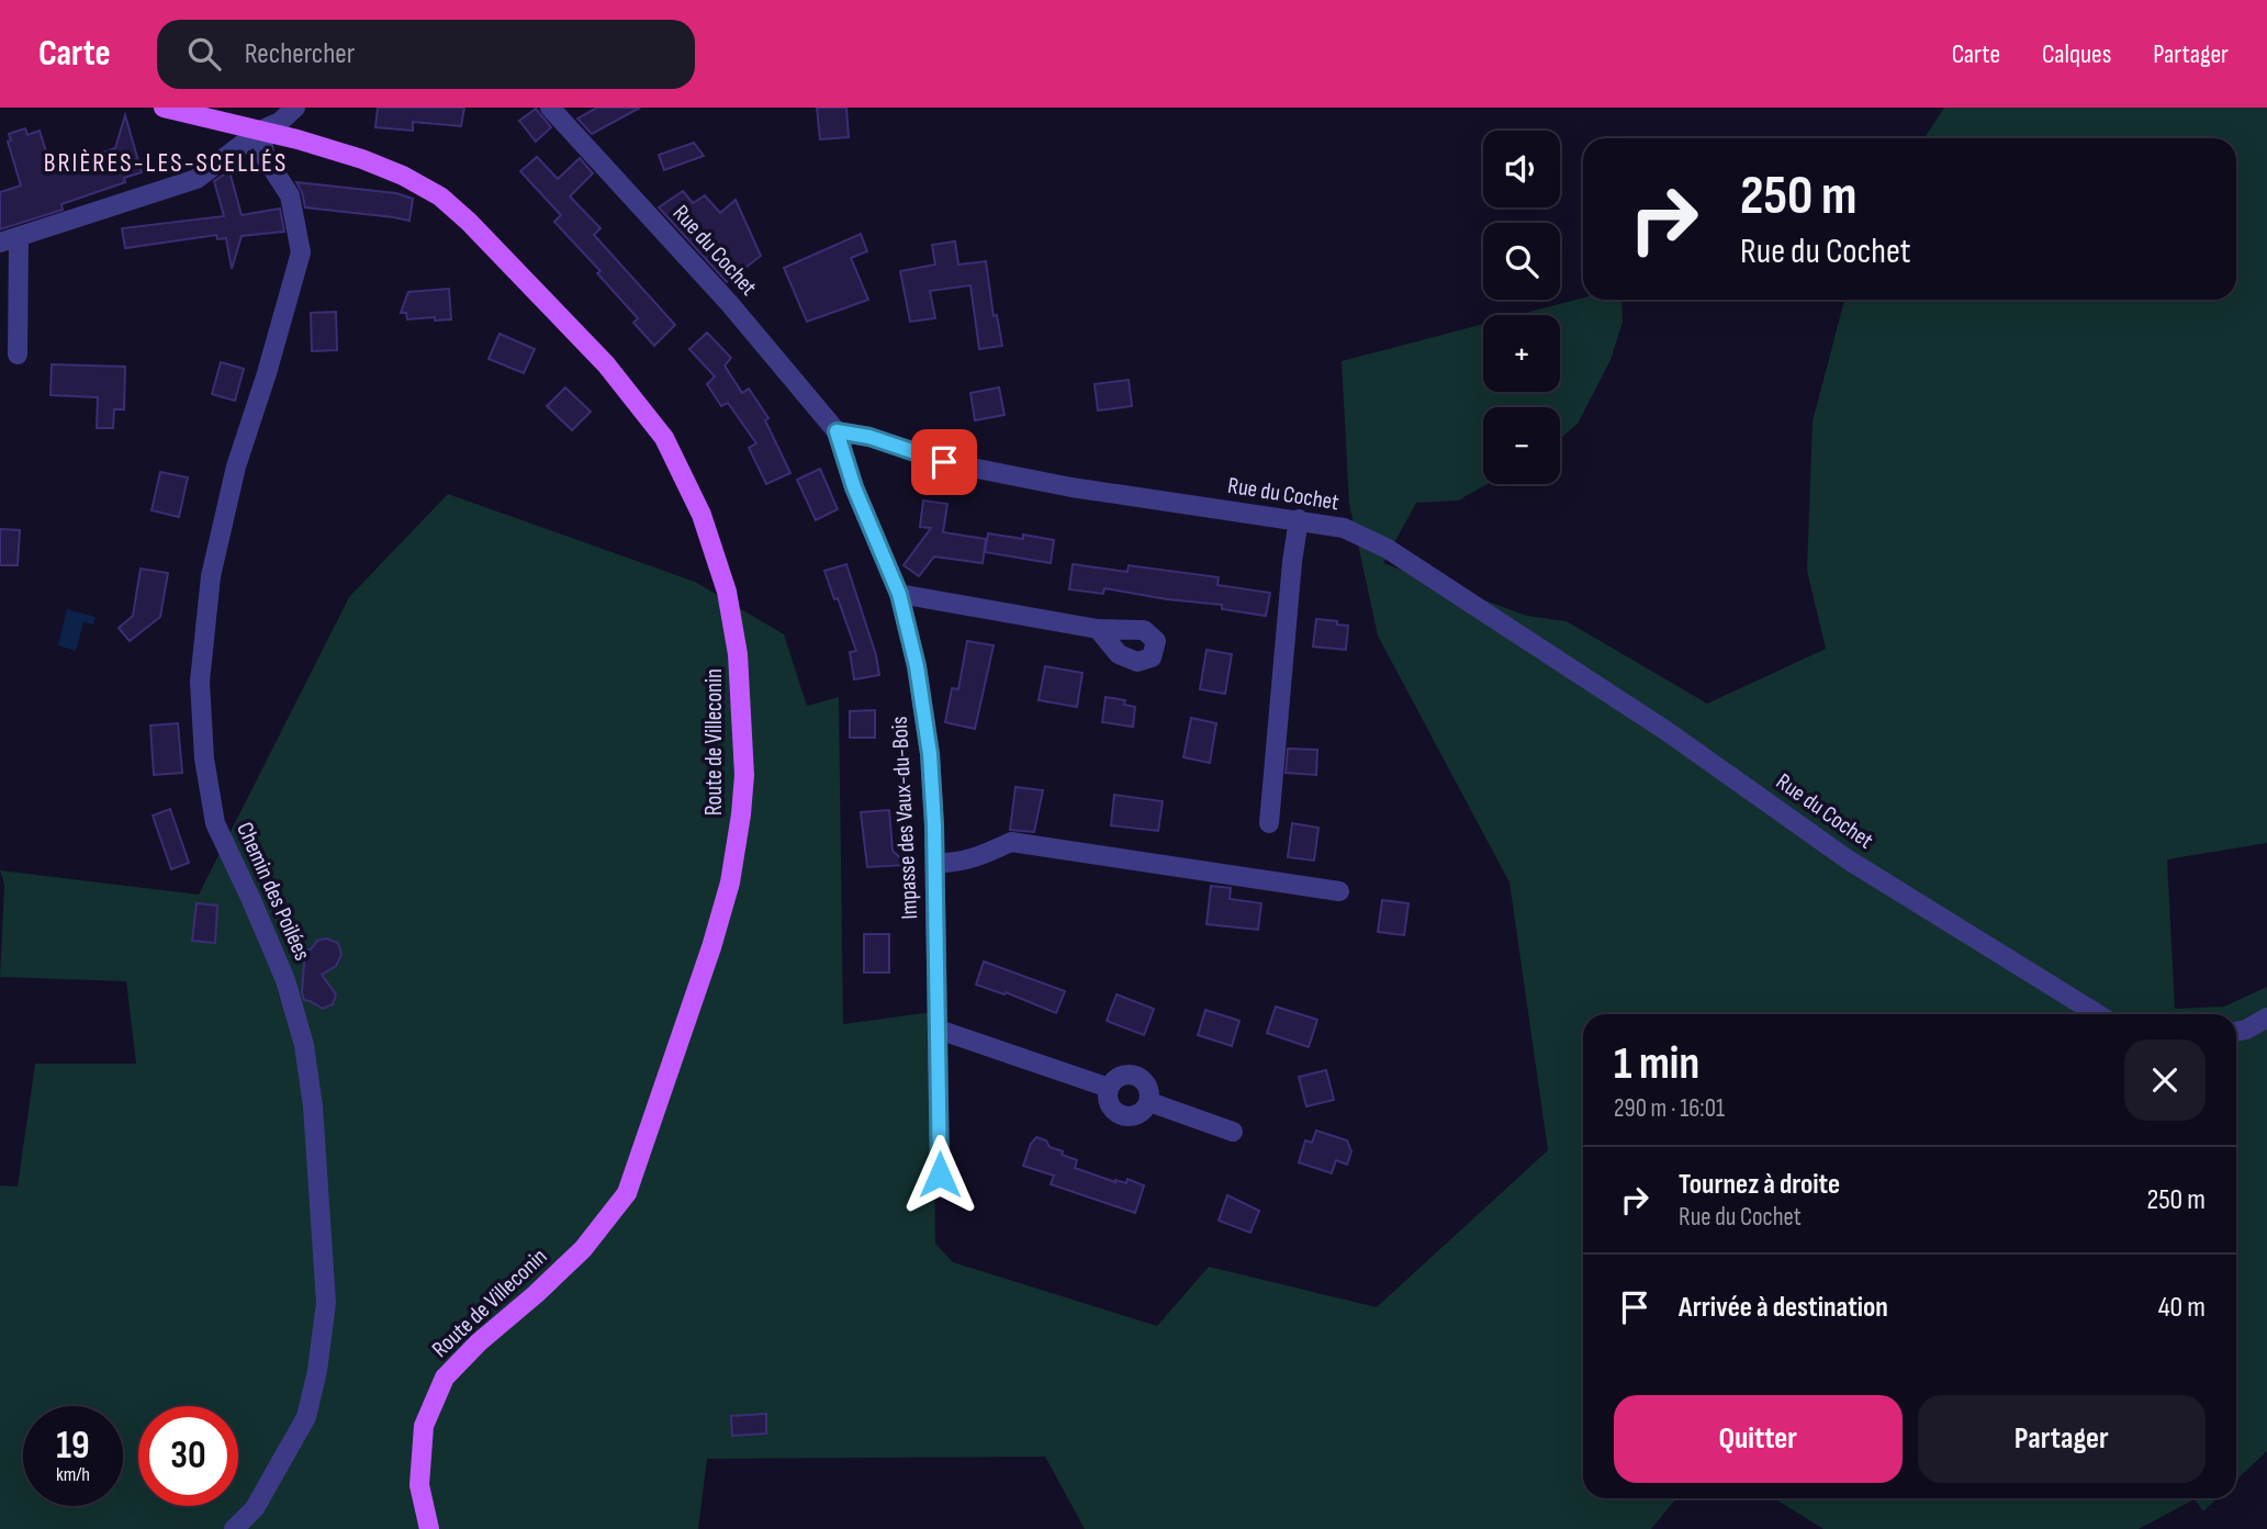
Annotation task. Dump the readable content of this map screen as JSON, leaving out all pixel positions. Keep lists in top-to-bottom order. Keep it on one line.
{"streets":{"main road":["Route de Villeconin"],"street":["Rue du Cochet","Impasse des Vaux-du-Bois","Chemin des Poilées"]},"crossings":[["Rue du Cochet","Impasse des Vaux-du-Bois"],["Route de Villeconin","Chemin des Poilées"]],"districts":["BRIÈRES-LES-SCELLÉS"],"page":{"header":"Carte","search":"Rechercher","nav":["Carte","Calques","Partager"],"map_buttons":["+","−"],"turn":["250 m","Rue du Cochet"],"heading":["1 min","290 m · 16:01"],"list":[{"name":"Tournez à droite","note":"Rue du Cochet","value":"250 m"},{"name":"Arrivée à destination","value":"40 m"}],"buttons":["Quitter","Partager"],"speed":"19 km/h","limit":"30"}}
